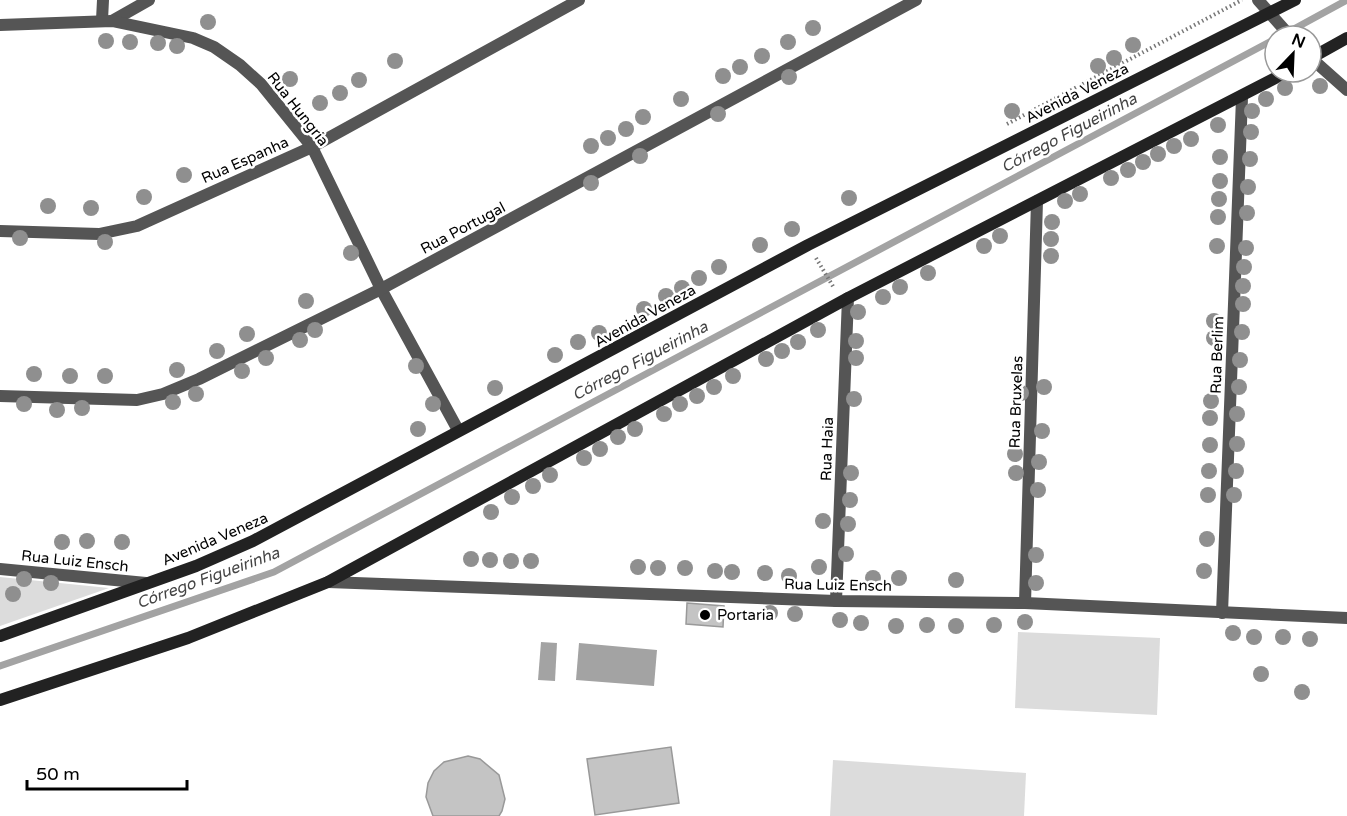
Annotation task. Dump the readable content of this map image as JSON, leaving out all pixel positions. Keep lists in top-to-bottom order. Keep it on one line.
{"streets":{"main road":["Avenida Veneza"],"street":["Rua Hungria","Rua Espanha","Rua Portugal","Rua Berlim","Rua Bruxelas","Rua Haia","Rua Luiz Ensch"]},"crossings":[["Avenida Veneza","Rua Hungria"],["Avenida Veneza","Rua Luiz Ensch"],["Rua Hungria","Rua Espanha"],["Rua Hungria","Rua Portugal"],["Rua Berlim","Rua Luiz Ensch"],["Rua Bruxelas","Rua Luiz Ensch"],["Rua Haia","Rua Luiz Ensch"]],"water":["Córrego Figueirinha"],"places":["Portaria"],"scale_bar":"50 m","north":"top right"}
